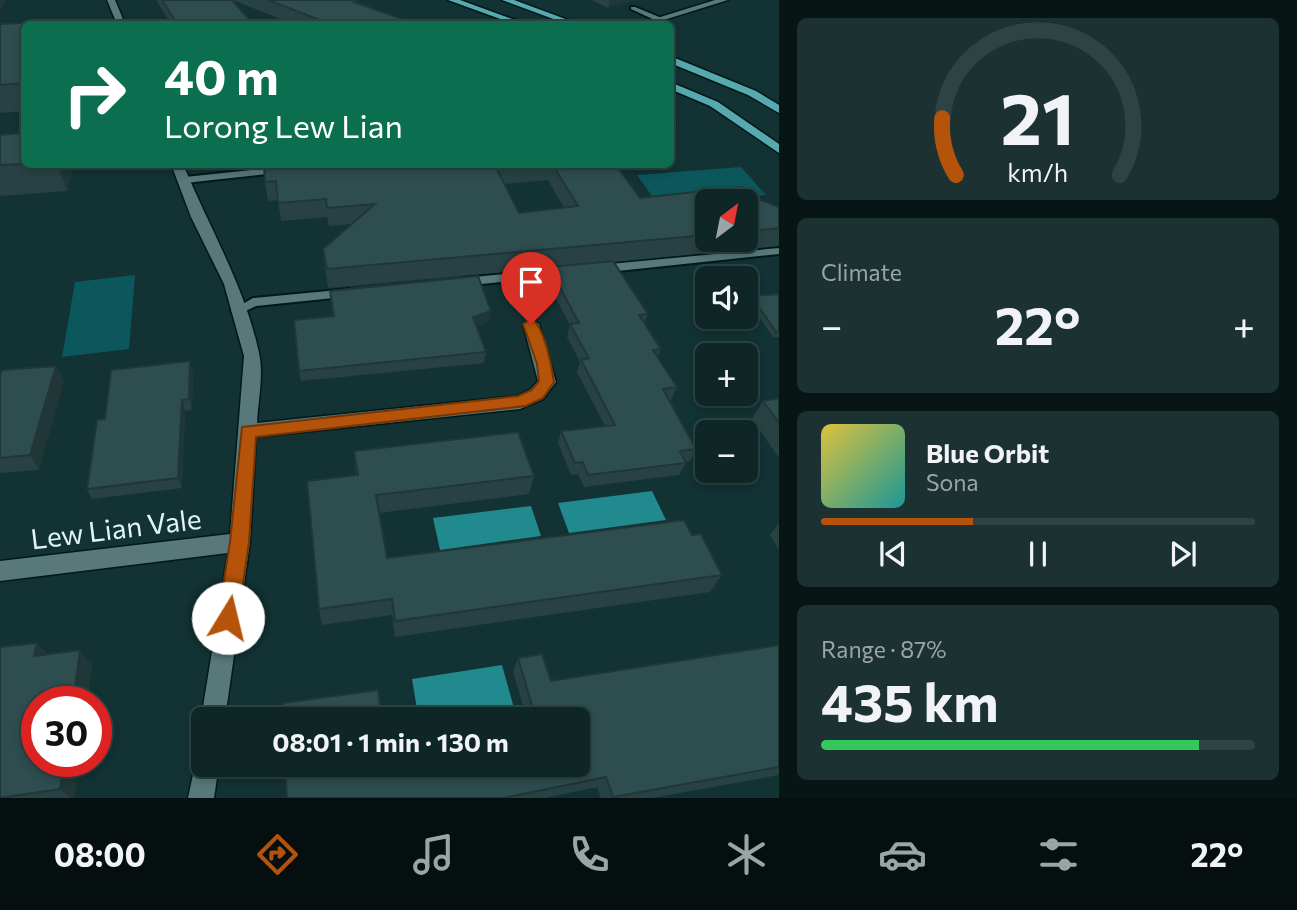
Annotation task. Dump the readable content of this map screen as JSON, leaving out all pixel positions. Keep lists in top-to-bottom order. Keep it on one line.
{"streets":{"street":["Lew Lian Vale"]},"north":"top right","page":{"turn":["40 m","Lorong Lew Lian"],"map_buttons":["+","−"],"tile":["Climate",["Range · 87%","435 km"]],"heat":["−","22°","+"],"song":["Blue Orbit","Sona"],"limit":"30","trip":"08:01 · 1 min · 130 m","tabs":["08:00","22°"],"gauge":["21","km/h"]}}
